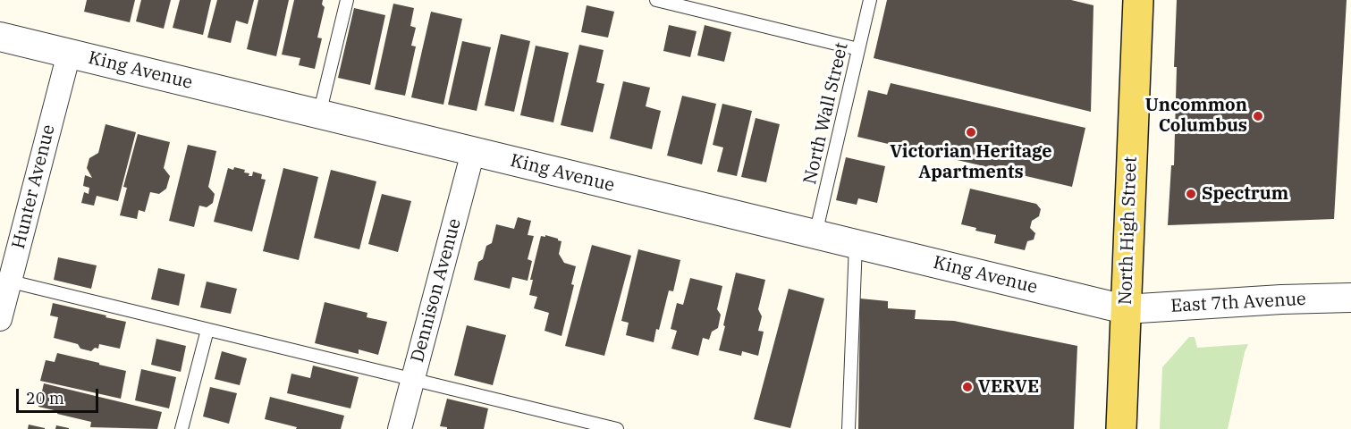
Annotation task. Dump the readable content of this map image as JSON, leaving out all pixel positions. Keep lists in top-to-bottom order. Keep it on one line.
{"streets":{"main road":["North High Street"],"street":["King Avenue","Hunter Avenue","Dennison Avenue","East 7th Avenue"],"lane":["North Wall Street"]},"crossings":[["King Avenue","North Wall Street"],["King Avenue","Hunter Avenue"],["King Avenue","North High Street"],["King Avenue","Dennison Avenue"],["King Avenue","East 7th Avenue"],["North High Street","East 7th Avenue"]],"places":["Uncommon Columbus","Victorian Heritage Apartments","Spectrum","VERVE"],"scale_bar":"20 m"}
